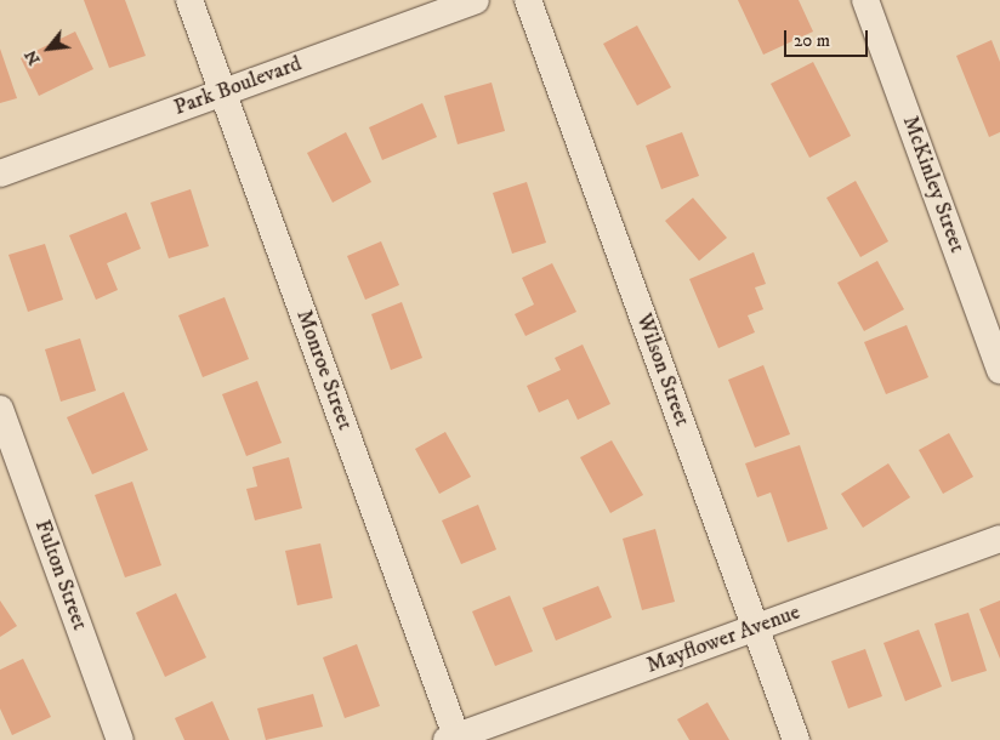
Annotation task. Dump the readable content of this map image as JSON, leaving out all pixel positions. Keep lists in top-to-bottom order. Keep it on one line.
{"streets":{"street":["Park Boulevard","McKinley Street","Monroe Street","Wilson Street","Fulton Street","Mayflower Avenue"]},"crossings":[["Park Boulevard","Monroe Street"],["Monroe Street","Mayflower Avenue"],["Wilson Street","Mayflower Avenue"]],"scale_bar":"20 m","north":"bottom left"}
